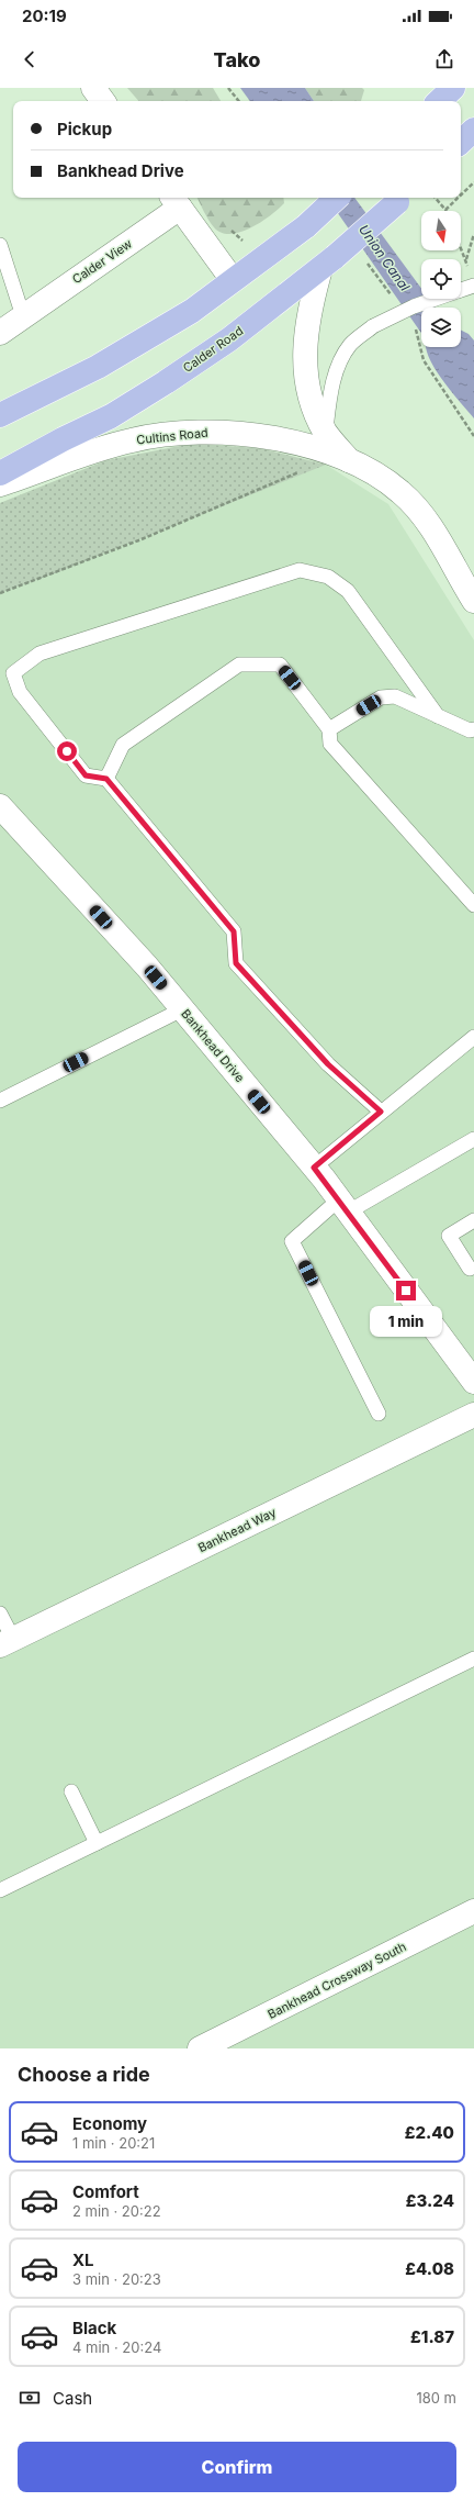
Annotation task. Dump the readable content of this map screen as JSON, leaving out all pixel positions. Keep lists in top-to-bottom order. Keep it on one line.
{"streets":{"main road":["Calder Road"],"street":["Calder View","Cultins Road","Bankhead Drive","Bankhead Way","Bankhead Crossway South"]},"crossings":[["Calder Road","Cultins Road"]],"water":["Union Canal"],"north":"bottom","page":{"status":"20:19","header":"Tako","banner":["Pickup","Bankhead Drive"],"bubble":"1 min","heading":"Choose a ride","list":[{"name":"Economy","note":"1 min · 20:21","value":"£2.40"},{"name":"Comfort","note":"2 min · 20:22","value":"£3.24"},{"name":"XL","note":"3 min · 20:23","value":"£4.08"},{"name":"Black","note":"4 min · 20:24","value":"£1.87"}],"pay":["Cash","180 m"],"buttons":"Confirm"}}
